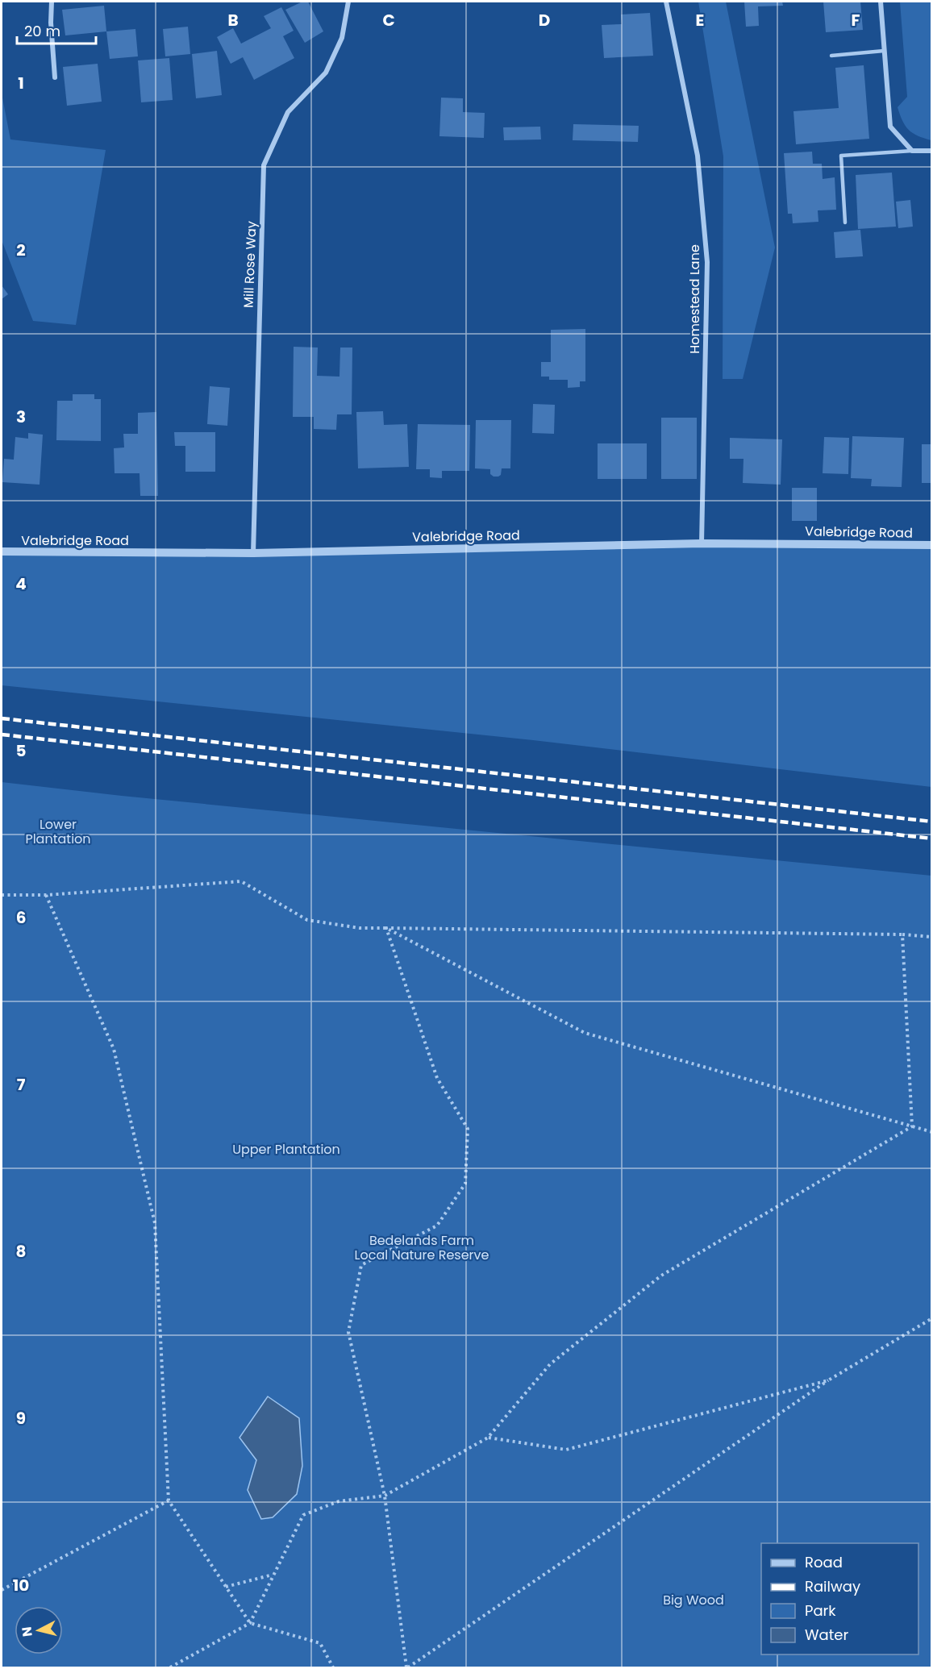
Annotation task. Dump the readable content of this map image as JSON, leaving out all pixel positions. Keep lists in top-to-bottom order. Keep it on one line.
{"streets":{"street":["Mill Rose Way","Homestead Lane","Valebridge Road"]},"crossings":[["Mill Rose Way","Valebridge Road"],["Homestead Lane","Valebridge Road"]],"parks":["Lower Plantation","Upper Plantation","Bedelands Farm Local Nature Reserve","Big Wood"],"legend":["Road","Railway","Park","Water"],"scale_bar":"20 m","north":"left","grid":{"columns":["B","C","D","E","F"],"rows":["1","2","3","4","5","6","7","8","9","10"]}}
